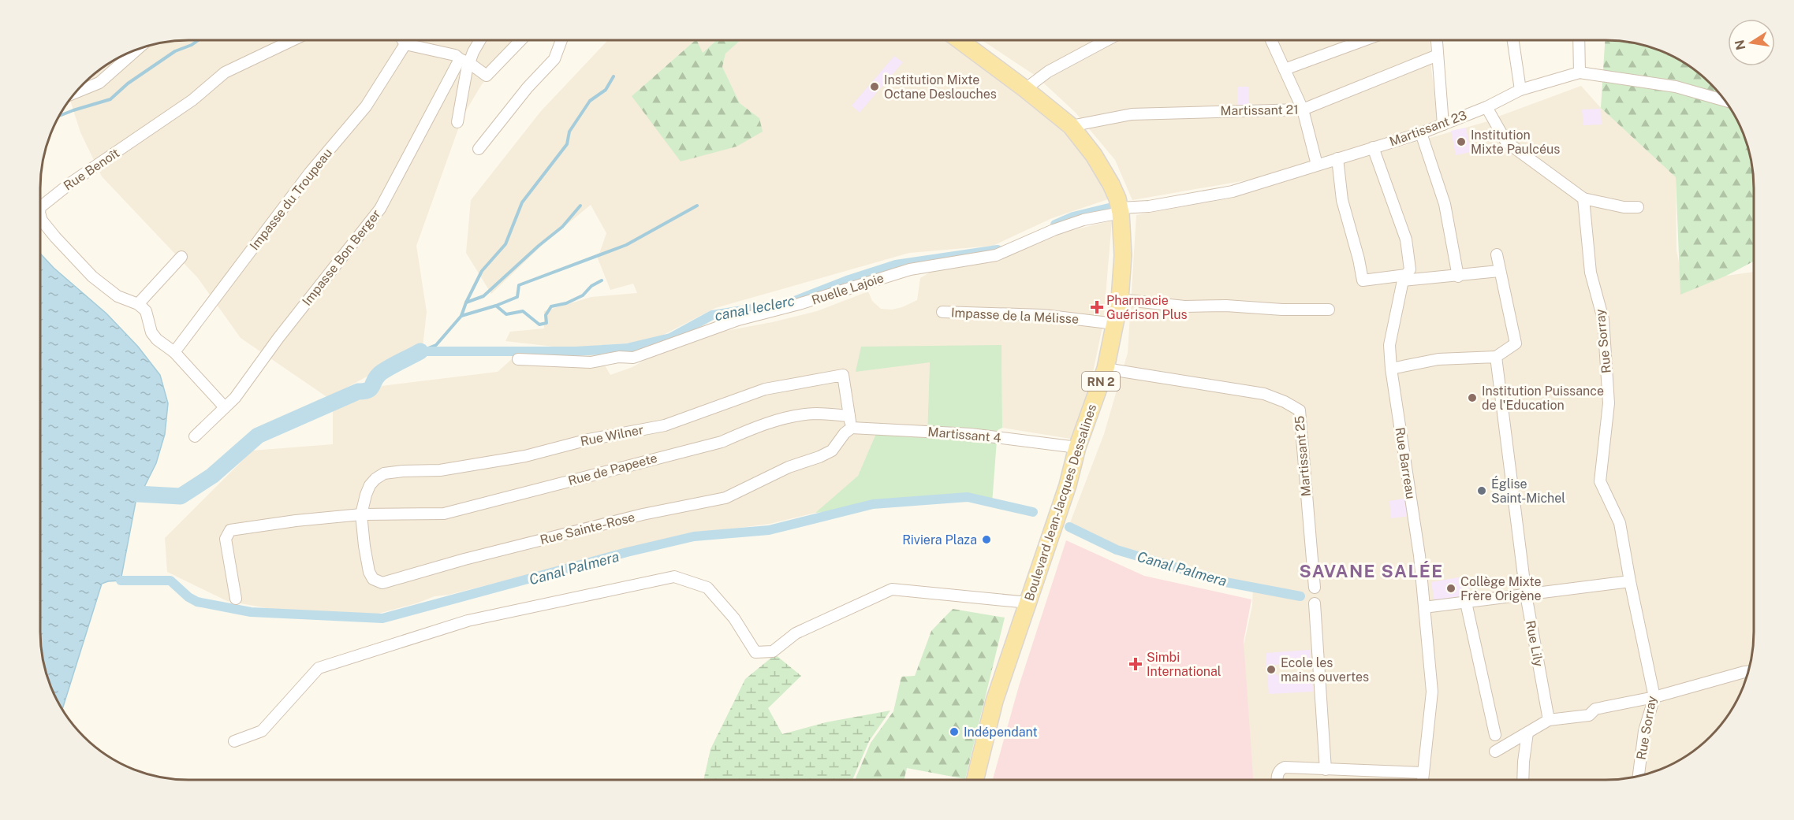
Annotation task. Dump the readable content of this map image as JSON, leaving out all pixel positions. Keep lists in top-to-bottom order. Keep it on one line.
{"streets":{"main road":["RN 2","Boulevard Jean-Jacques Dessalines"],"street":["Martissant 21","Martissant 23","Rue Benoît","Impasse du Troupeau","Impasse Bon Berger","Ruelle Lajoie","Impasse de la Mélisse","Rue Sorray","Martissant 4","Rue Wilner","Martissant 25","Rue Barreau","Rue de Papeete","Rue Sainte-Rose","Rue Lily"]},"crossings":[["Martissant 21","Boulevard Jean-Jacques Dessalines"],["Martissant 23","Ruelle Lajoie"],["Martissant 23","Rue Barreau"],["Martissant 23","Boulevard Jean-Jacques Dessalines"],["Ruelle Lajoie","Boulevard Jean-Jacques Dessalines"],["Impasse de la Mélisse","Boulevard Jean-Jacques Dessalines"],["Martissant 4","Boulevard Jean-Jacques Dessalines"],["Martissant 4","Rue Sainte-Rose"],["Rue Wilner","Rue de Papeete"],["Rue Wilner","Rue Sainte-Rose"],["Martissant 25","Boulevard Jean-Jacques Dessalines"],["Rue de Papeete","Rue Sainte-Rose"]],"districts":["SAVANE SALÉE"],"water":["canal leclerc","Canal Palmera"],"places":{"other":["Institution Mixte Octane Deslouches","Institution Mixte Paulcéus","Institution Puissance de l'Education","Église Saint-Michel","Riviera Plaza","Collège Mixte Frère Origène","Ecole les mains ouvertes","Indépendant"],"health":["Pharmacie Guérison Plus","Simbi International"]},"north":"left"}
